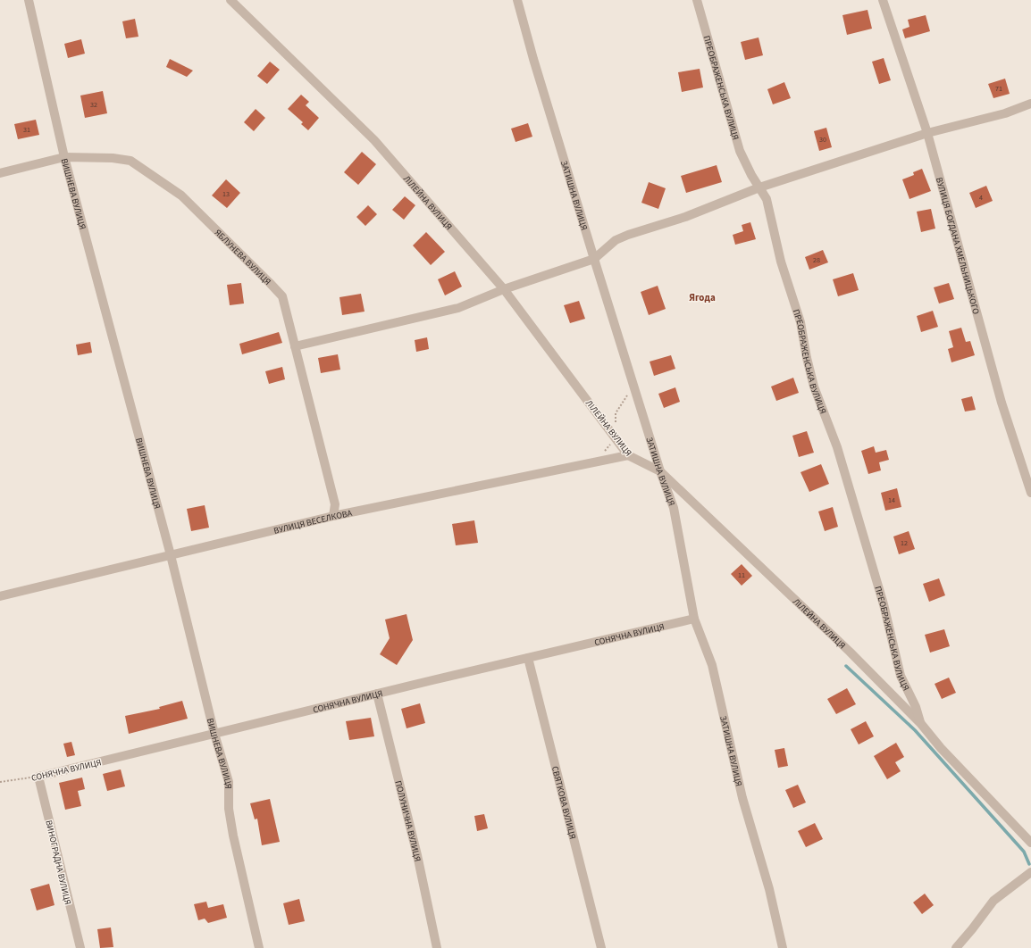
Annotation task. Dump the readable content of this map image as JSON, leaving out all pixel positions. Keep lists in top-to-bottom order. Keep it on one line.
{"streets":{"street":["ПРЕОБРАЖЕНСЬКА ВУЛИЦЯ","ВИШНЕВА ВУЛИЦЯ","ЗАТИШНА ВУЛИЦЯ","ЛІЛЕЙНА ВУЛИЦЯ","ВУЛИЦЯ БОГДАНА ХМЕЛЬНИЦЬКОГО","ЯБЛУНЕВА ВУЛИЦЯ","ВУЛИЦЯ ВЕСЕЛКОВА","СОНЯЧНА ВУЛИЦЯ","СВЯТКОВА ВУЛИЦЯ","ПОЛУНИЧНА ВУЛИЦЯ","ВИНОГРАДНА ВУЛИЦЯ"]},"crossings":[["ПРЕОБРАЖЕНСЬКА ВУЛИЦЯ","ЛІЛЕЙНА ВУЛИЦЯ"],["ВИШНЕВА ВУЛИЦЯ","ЯБЛУНЕВА ВУЛИЦЯ"],["ВИШНЕВА ВУЛИЦЯ","ВУЛИЦЯ ВЕСЕЛКОВА"],["ВИШНЕВА ВУЛИЦЯ","СОНЯЧНА ВУЛИЦЯ"],["ЗАТИШНА ВУЛИЦЯ","ЛІЛЕЙНА ВУЛИЦЯ"],["ЗАТИШНА ВУЛИЦЯ","СОНЯЧНА ВУЛИЦЯ"],["ЛІЛЕЙНА ВУЛИЦЯ","ВУЛИЦЯ ВЕСЕЛКОВА"],["ЯБЛУНЕВА ВУЛИЦЯ","ВУЛИЦЯ ВЕСЕЛКОВА"],["СОНЯЧНА ВУЛИЦЯ","СВЯТКОВА ВУЛИЦЯ"],["СОНЯЧНА ВУЛИЦЯ","ПОЛУНИЧНА ВУЛИЦЯ"],["СОНЯЧНА ВУЛИЦЯ","ВИНОГРАДНА ВУЛИЦЯ"]],"districts":["Ягода"],"house_numbers":["71","32","31","30","13","4","28","14","12","11"]}
